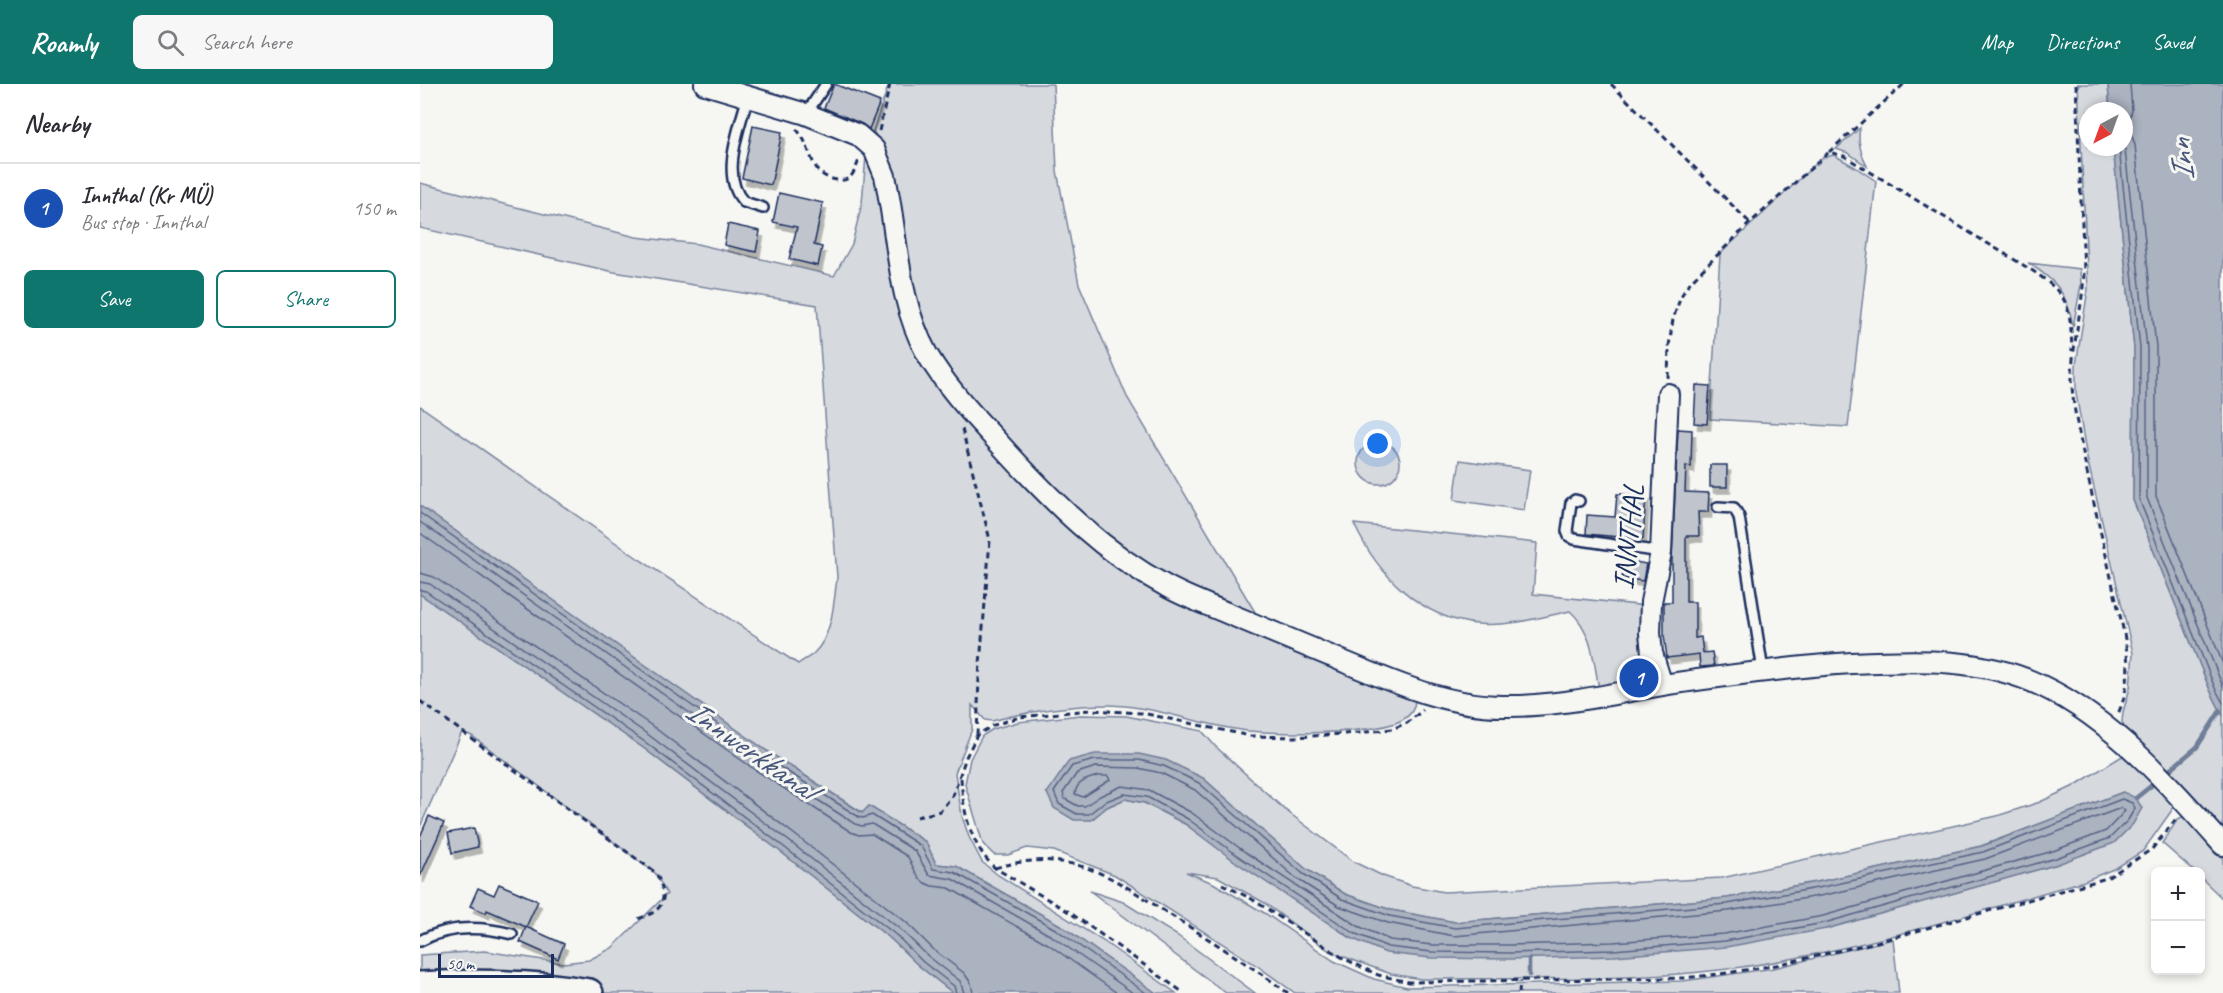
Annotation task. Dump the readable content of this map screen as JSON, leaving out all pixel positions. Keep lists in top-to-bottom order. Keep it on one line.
{"streets":{"street":["INNTHAL"]},"water":["Inn","Innwerkkanal"],"scale_bar":"50 m","north":"bottom left","page":{"header":"Roamly","search":"Search here","nav":["Map","Directions","Saved"],"heading":"Nearby","list":[{"mark":"1","name":"Innthal (Kr MÜ)","note":"Bus stop · Innthal","value":"150 m"}],"buttons":["Save","Share"],"pins":"1","map_buttons":["+","−"],"scale":"50 m"}}
